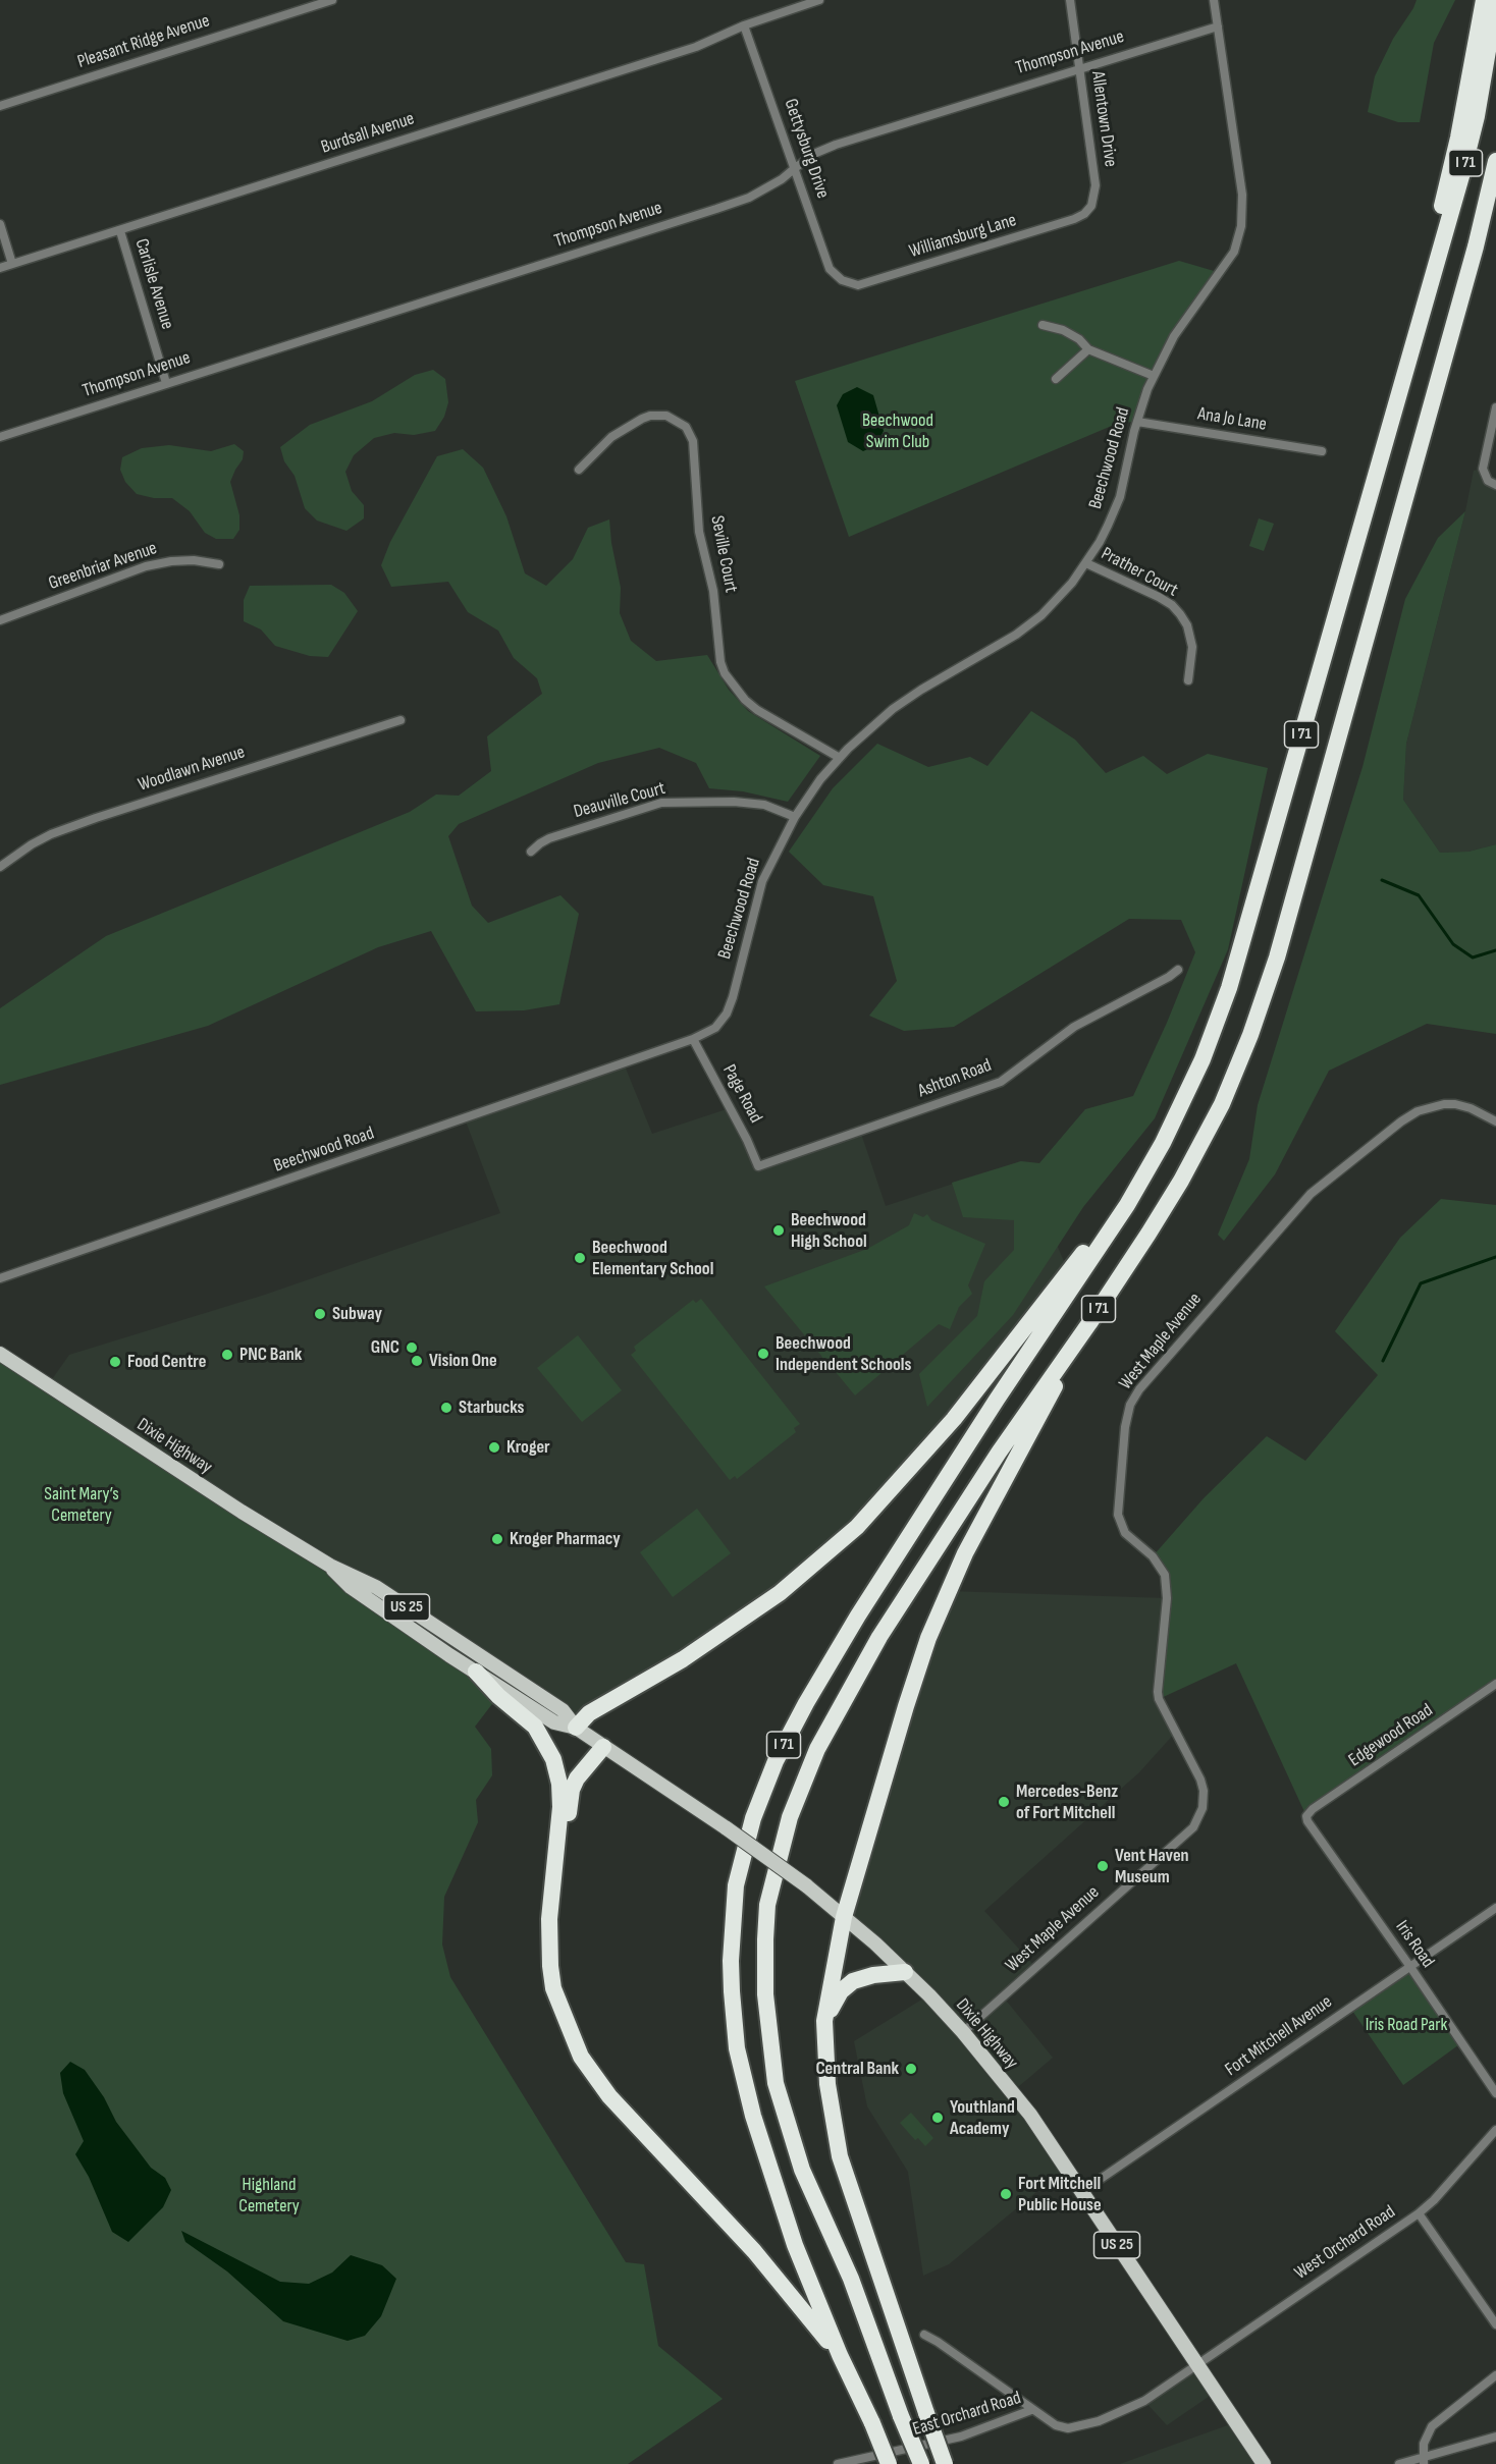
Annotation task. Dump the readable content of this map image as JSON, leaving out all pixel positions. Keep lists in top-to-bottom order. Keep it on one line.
{"streets":{"highway":["I 71"],"main road":["Dixie Highway","US 25"],"street":["Pleasant Ridge Avenue","Thompson Avenue","Allentown Drive","Burdsall Avenue","Gettysburg Drive","Williamsburg Lane","Carlisle Avenue","Ana Jo Lane","Beechwood Road","Seville Court","Greenbriar Avenue","Prather Court","Woodlawn Avenue","Deauville Court","Ashton Road","Page Road","West Maple Avenue","Edgewood Road","Iris Road","Fort Mitchell Avenue","West Orchard Road","East Orchard Road"]},"crossings":[["Thompson Avenue","Allentown Drive"],["Thompson Avenue","Gettysburg Drive"],["Thompson Avenue","Carlisle Avenue"],["Thompson Avenue","Beechwood Road"],["Allentown Drive","Williamsburg Lane"],["Burdsall Avenue","Gettysburg Drive"],["Burdsall Avenue","Carlisle Avenue"],["Gettysburg Drive","Williamsburg Lane"],["Ana Jo Lane","Beechwood Road"],["Beechwood Road","Seville Court"],["Beechwood Road","Prather Court"],["Beechwood Road","Deauville Court"],["Beechwood Road","Page Road"],["Ashton Road","Page Road"],["West Maple Avenue","Dixie Highway"],["Dixie Highway","Fort Mitchell Avenue"],["Dixie Highway","West Orchard Road"],["Dixie Highway","East Orchard Road"],["Edgewood Road","Iris Road"],["Iris Road","Fort Mitchell Avenue"],["West Orchard Road","East Orchard Road"]],"parks":["Beechwood Swim Club","Saint Mary’s Cemetery","Iris Road Park","Highland Cemetery"],"places":["Beechwood High School","Beechwood Elementary School","Subway","GNC","Beechwood Independent Schools","PNC Bank","Vision One","Food Centre","Starbucks","Kroger","Kroger Pharmacy","Mercedes-Benz of Fort Mitchell","Vent Haven Museum","Central Bank","Youthland Academy","Fort Mitchell Public House"]}
